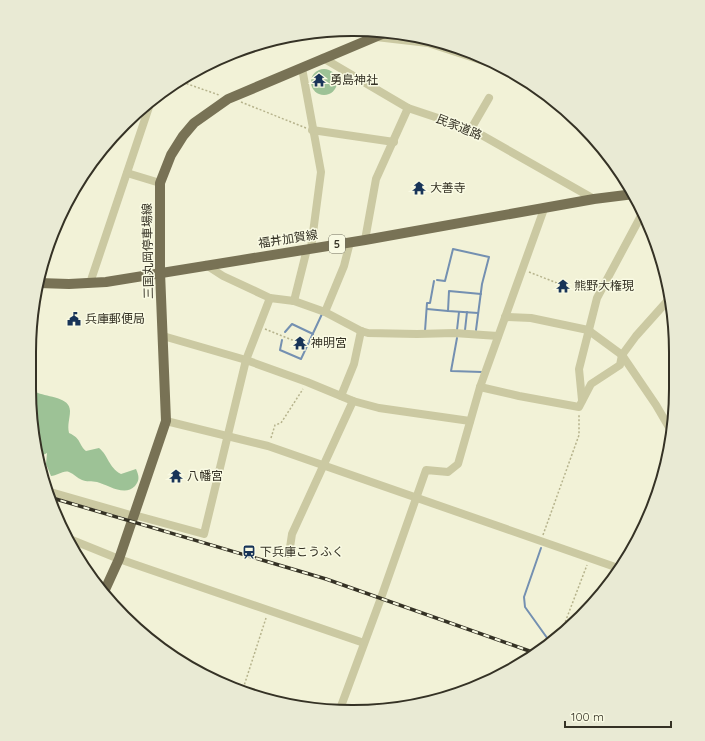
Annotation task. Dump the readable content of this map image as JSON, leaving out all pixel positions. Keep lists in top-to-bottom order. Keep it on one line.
{"streets":{"main road":["福井加賀線","5","三国丸岡停車場線"],"street":["民家道路"]},"crossings":[["民家道路","福井加賀線"],["民家道路","三国丸岡停車場線"],["福井加賀線","三国丸岡停車場線"]],"places":{"temple":["勇島神社","大善寺","熊野大権現","神明宮","八幡宮"],"public building":["兵庫郵便局"],"station":["下兵庫こうふく"]},"scale_bar":"100 m"}
